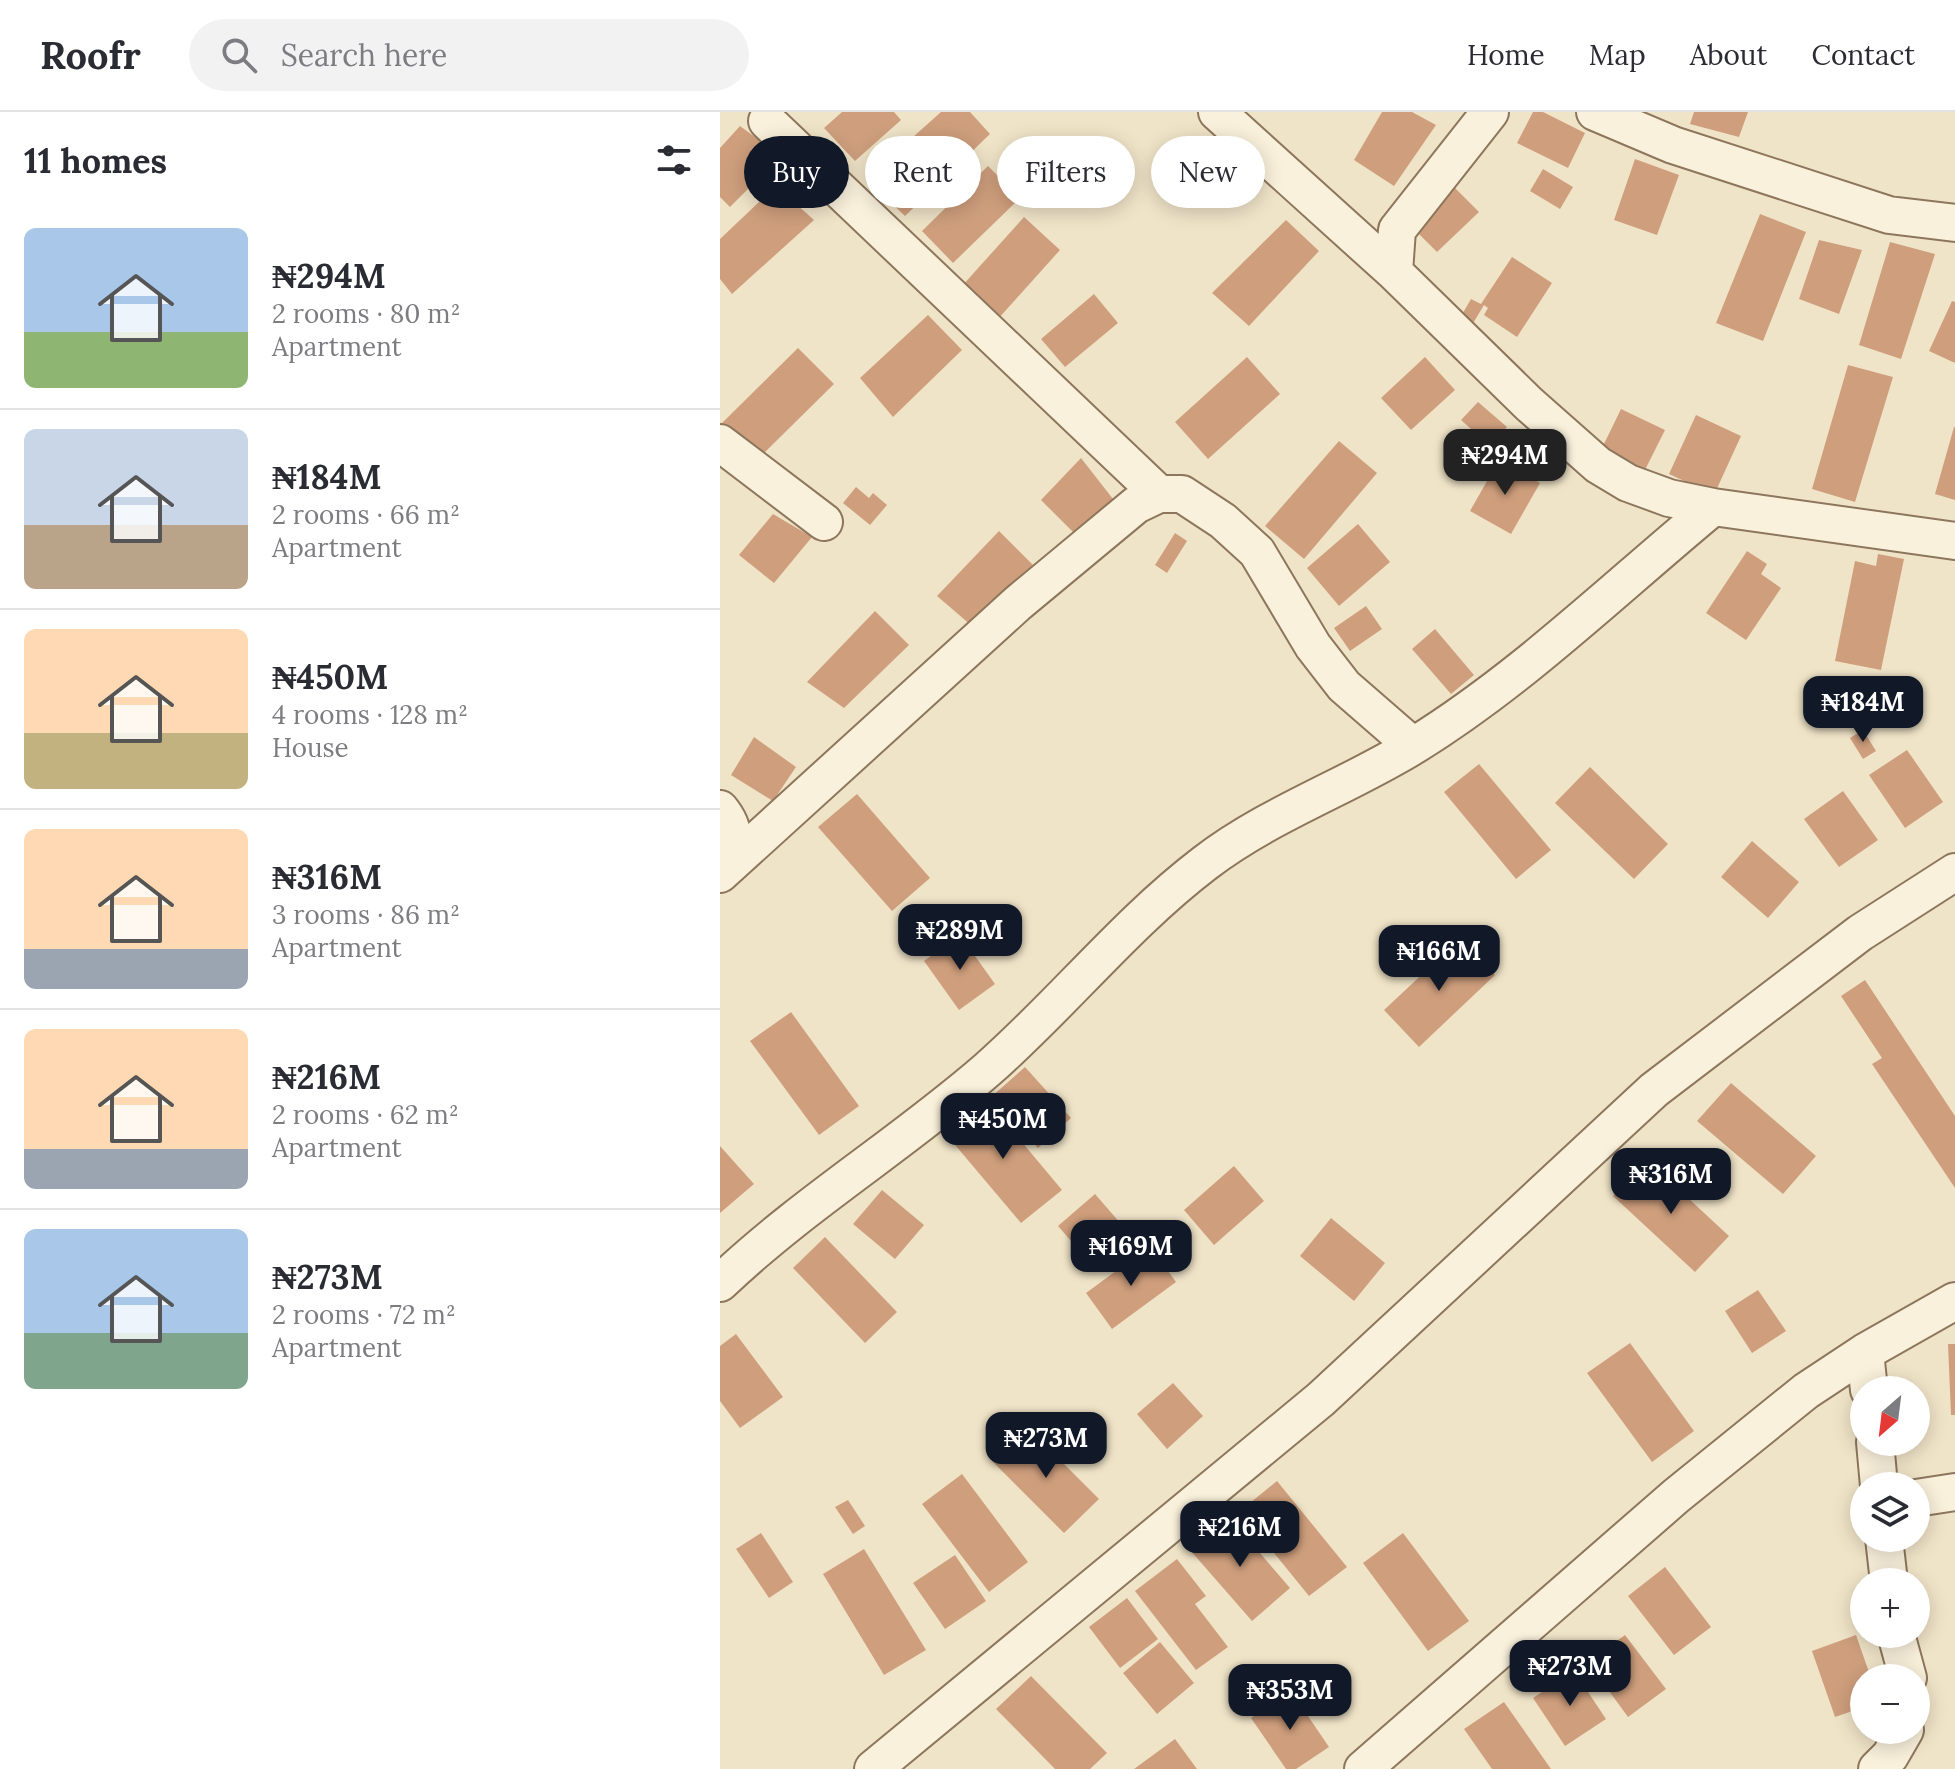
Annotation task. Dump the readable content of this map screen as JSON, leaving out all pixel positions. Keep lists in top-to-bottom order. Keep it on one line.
{"north":"bottom left","page":{"header":"Roofr","search":"Search here","nav":["Home","Map","About","Contact"],"heading":"11 homes","chip":["Buy","Rent","Filters","New"],"list":[{"name":"₦294M","note":"2 rooms · 80 m² · Apartment"},{"name":"₦184M","note":"2 rooms · 66 m² · Apartment"},{"name":"₦450M","note":"4 rooms · 128 m² · House"},{"name":"₦316M","note":"3 rooms · 86 m² · Apartment"},{"name":"₦216M","note":"2 rooms · 62 m² · Apartment"},{"name":"₦273M","note":"2 rooms · 72 m² · Apartment"}],"price":["₦294M","₦184M","₦289M","₦166M","₦450M","₦316M","₦169M","₦273M","₦216M","₦273M","₦353M"],"map_buttons":["+","−"]}}
